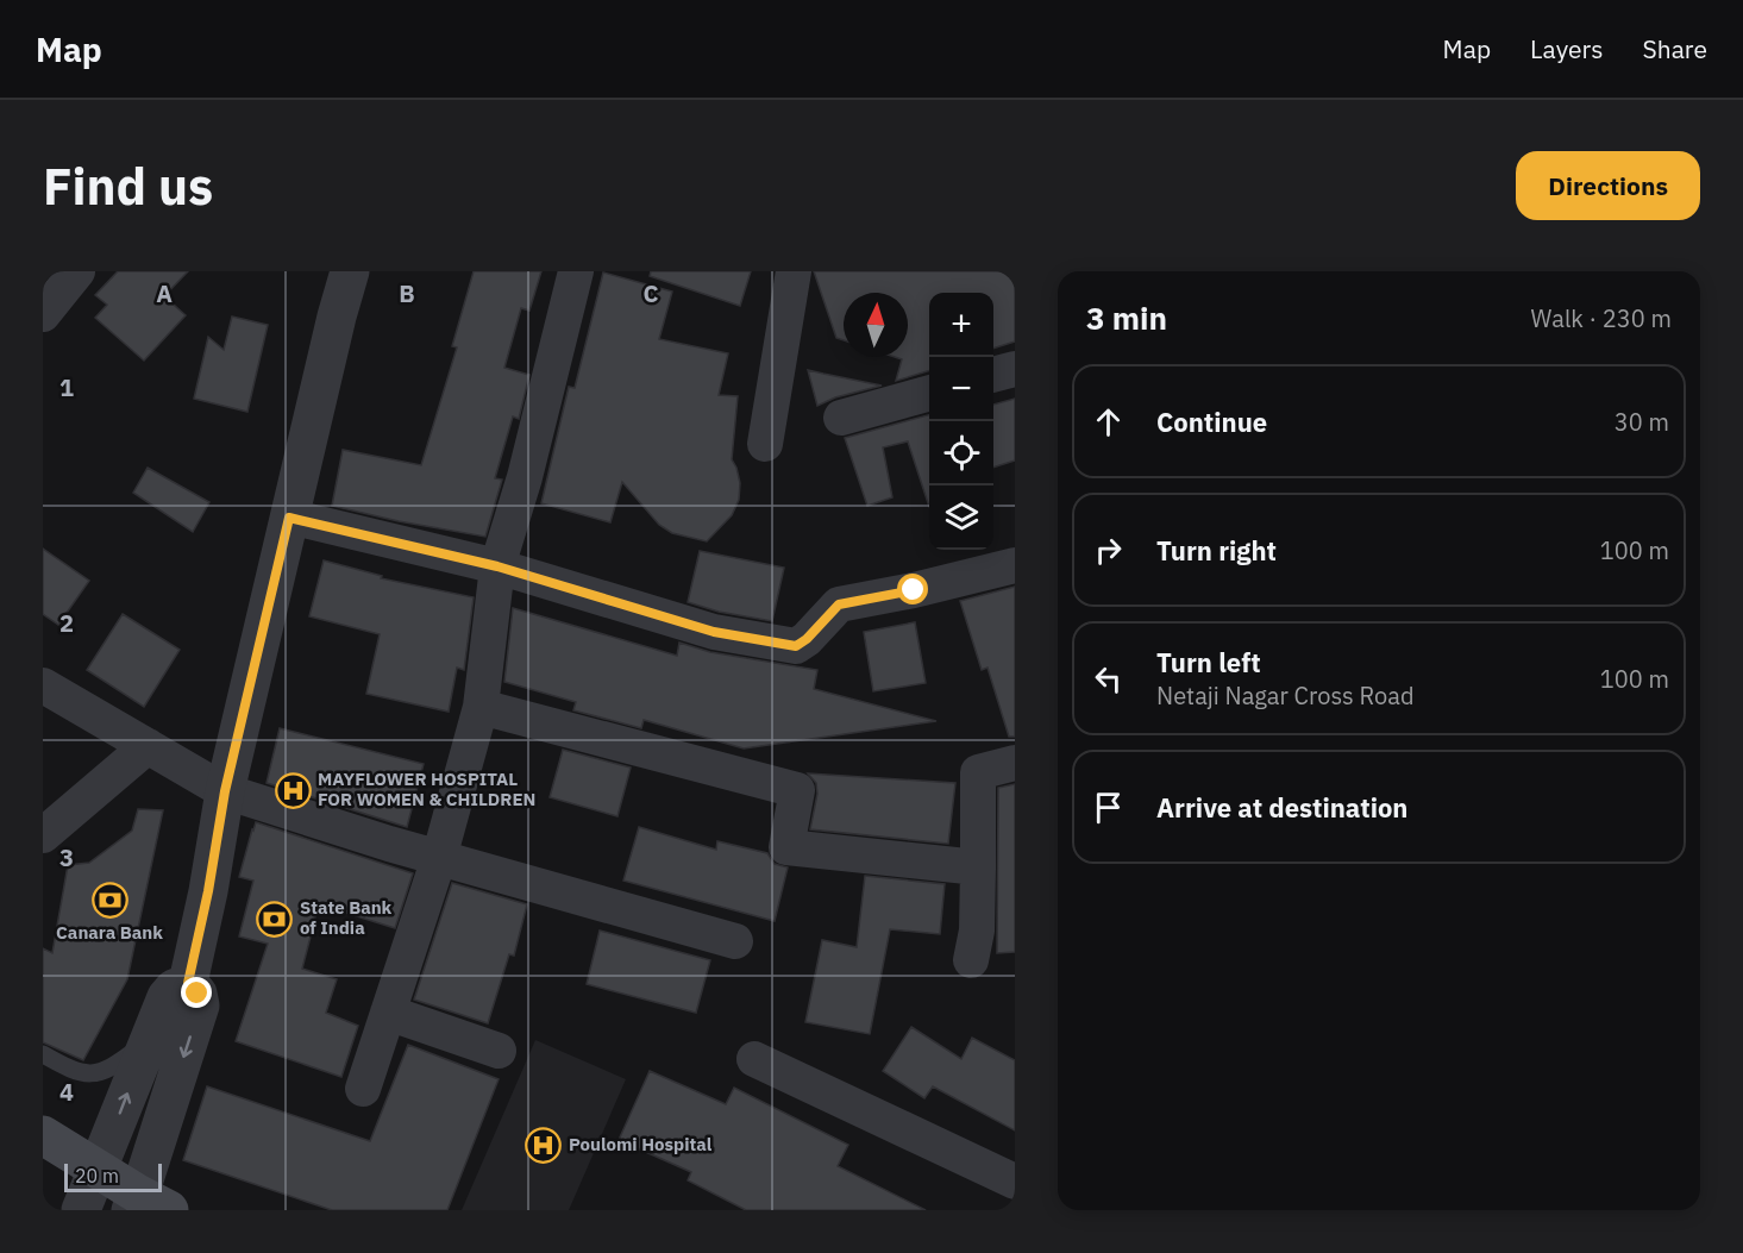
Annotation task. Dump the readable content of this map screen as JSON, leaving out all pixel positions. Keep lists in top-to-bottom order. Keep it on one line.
{"places":{"hospital":["MAYFLOWER HOSPITAL FOR WOMEN & CHILDREN","Poulomi Hospital"],"bank":["Canara Bank","State Bank of India"]},"scale_bar":"20 m","north":"top","page":{"header":"Map","nav":["Map","Layers","Share"],"buttons":"Directions","title":"Find us","heading":["3 min","Walk · 230 m"],"map_buttons":["+","−"],"list":[["Continue","30 m"],["Turn right","100 m"],["Turn left","Netaji Nagar Cross Road","100 m"],"Arrive at destination"],"scale":"20 m"},"grid":{"columns":["A","B","C"],"rows":["1","2","3","4"]}}
